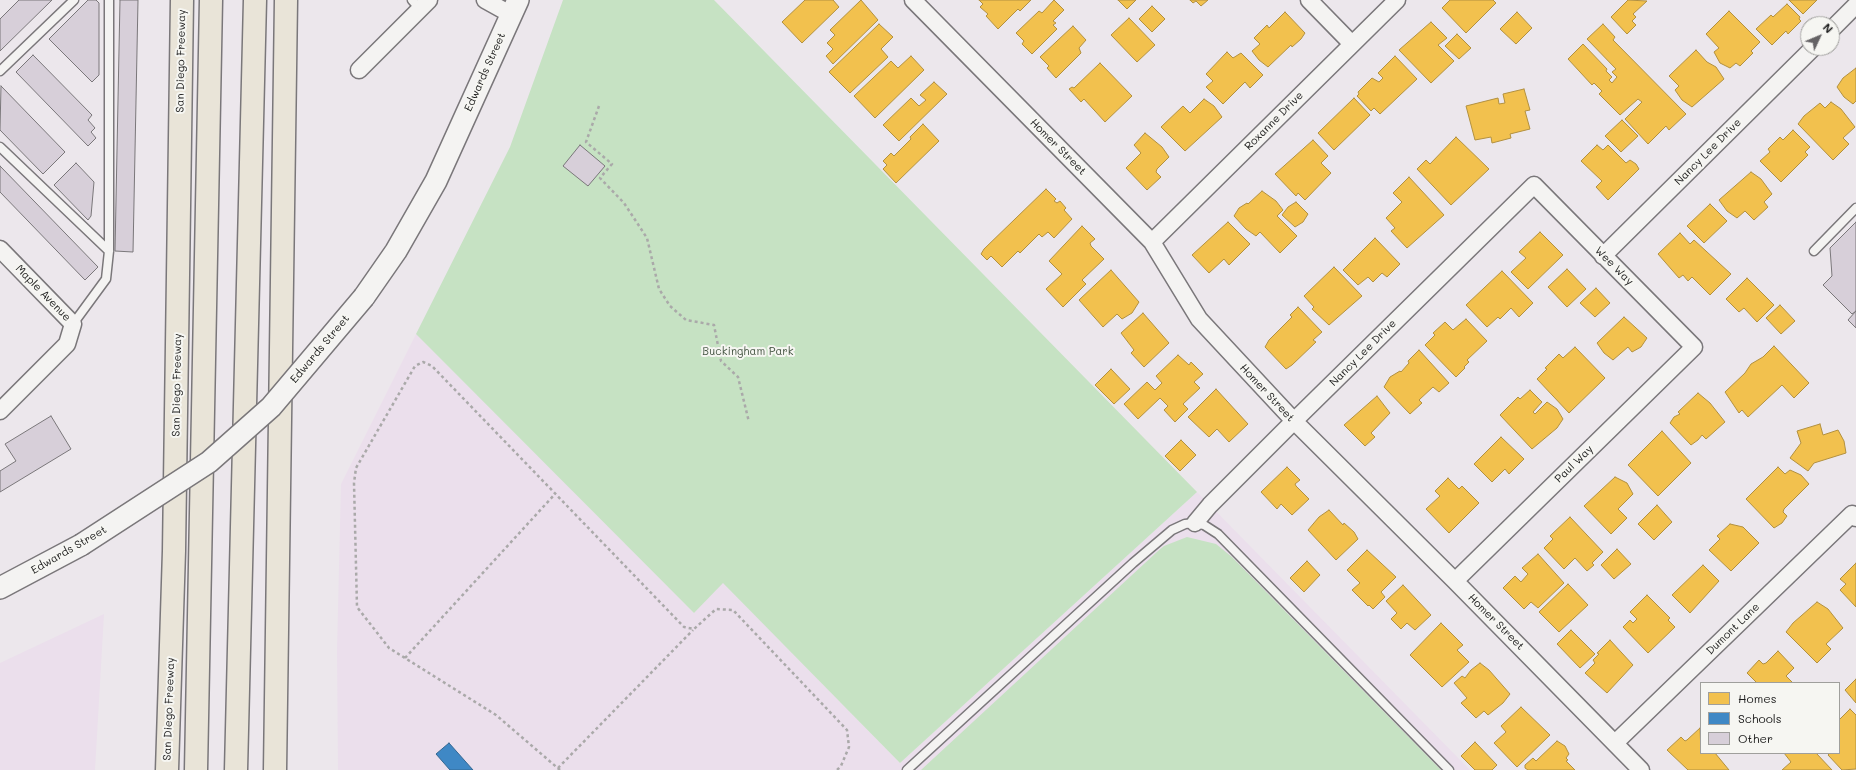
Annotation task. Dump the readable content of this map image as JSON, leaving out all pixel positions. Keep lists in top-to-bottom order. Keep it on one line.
{"streets":{"highway":["San Diego Freeway"],"street":["Edwards Street","Roxanne Drive","Homer Street","Nancy Lee Drive","Wee Way","Maple Avenue","Paul Way","Dumont Lane"]},"crossings":[["Roxanne Drive","Homer Street"],["Homer Street","Nancy Lee Drive"],["Homer Street","Paul Way"],["Homer Street","Dumont Lane"],["Nancy Lee Drive","Wee Way"],["Wee Way","Paul Way"]],"parks":["Buckingham Park"],"legend":["Homes","Schools","Other"],"north":"top right"}
